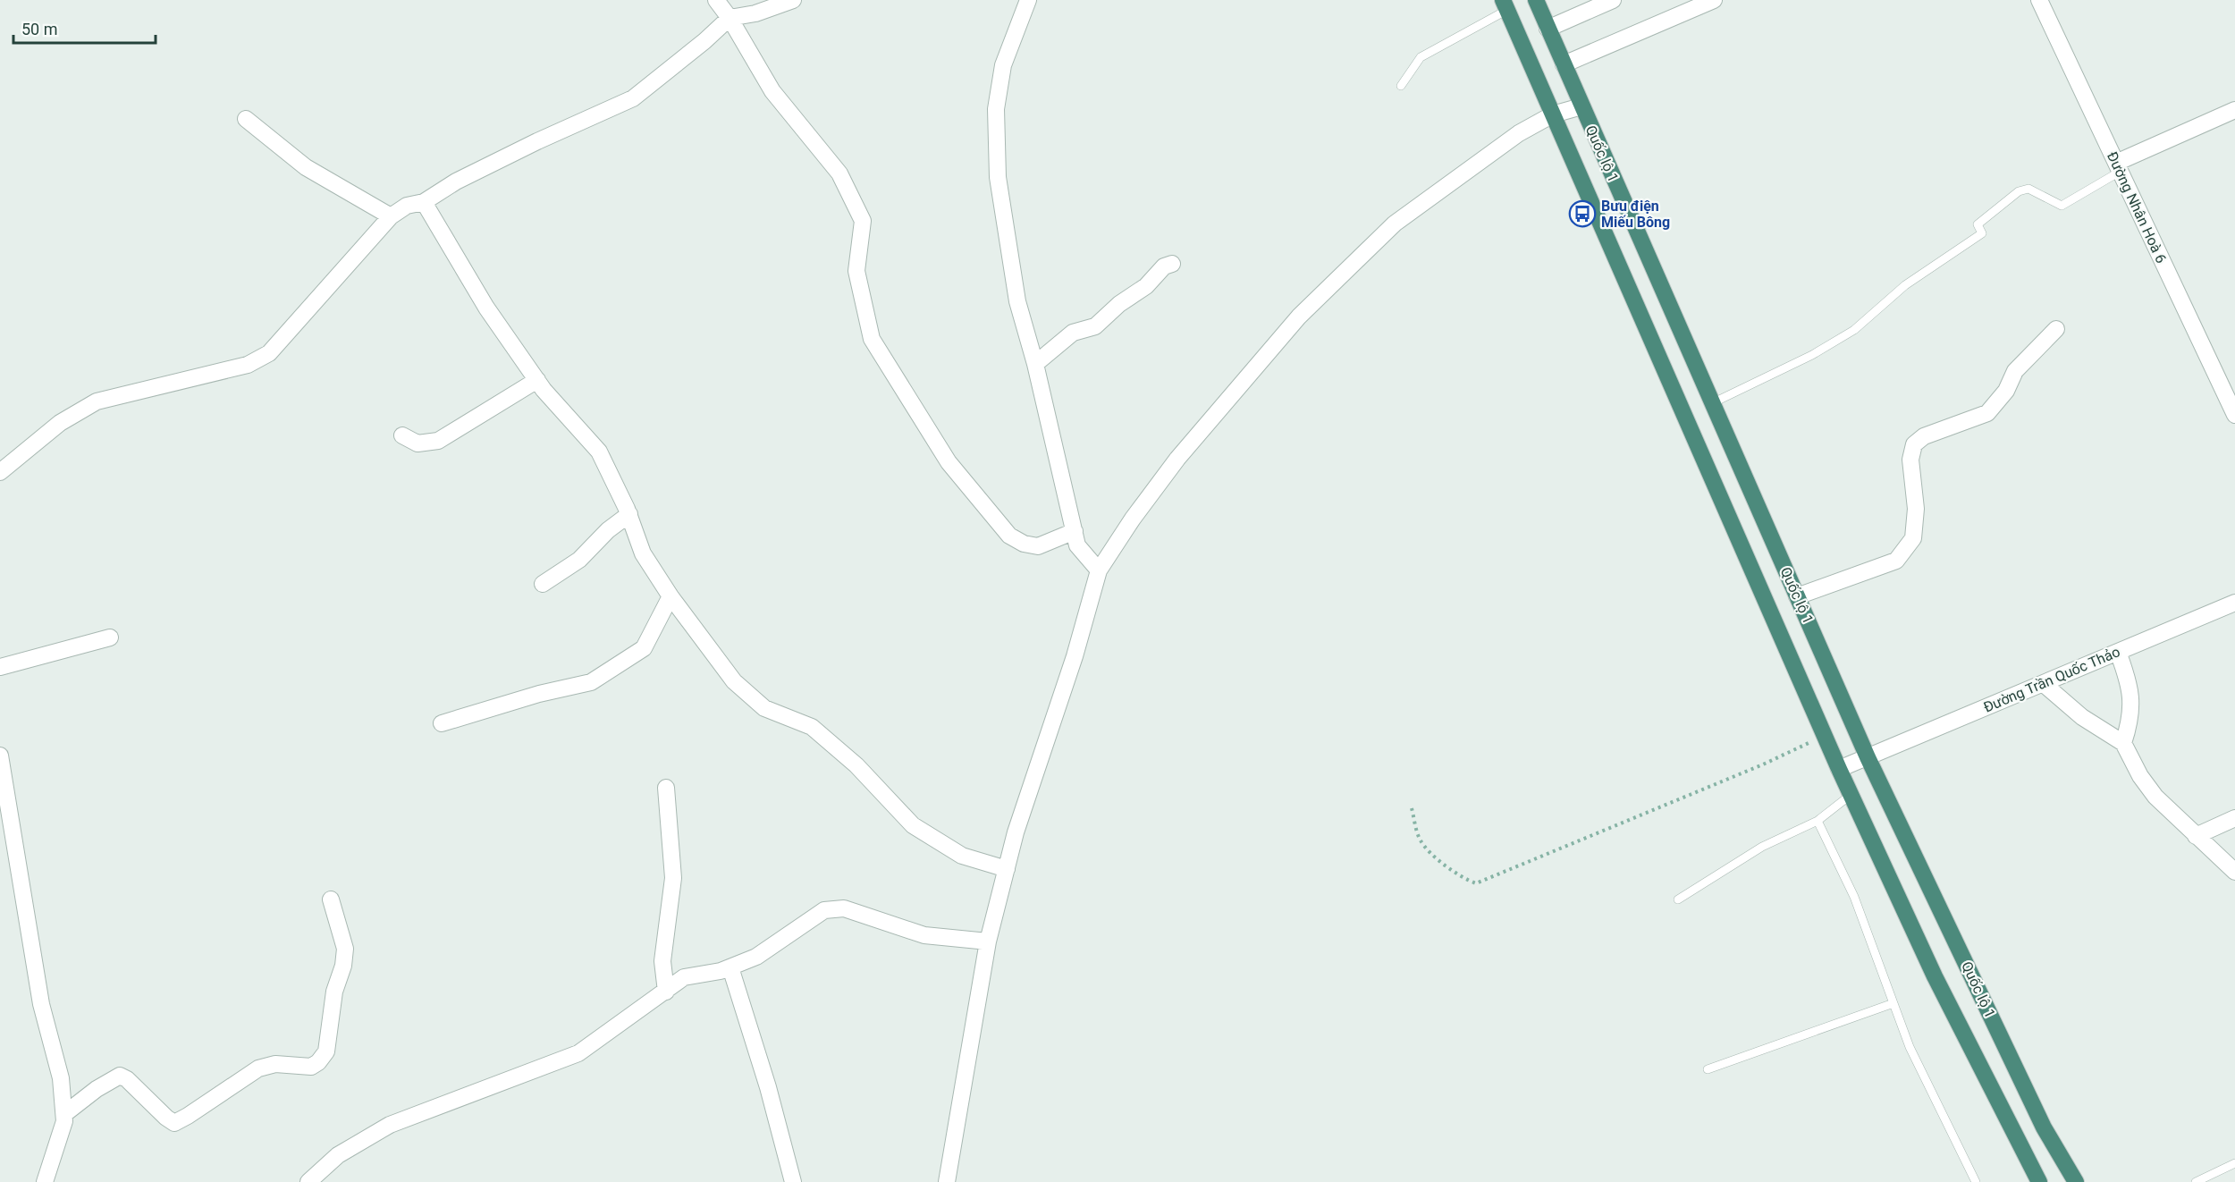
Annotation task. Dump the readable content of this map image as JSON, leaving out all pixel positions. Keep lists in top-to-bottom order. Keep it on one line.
{"streets":{"highway":["Quốc lộ 1"],"street":["Đường Nhân Hoà 6","Đường Trần Quốc Thảo"]},"crossings":[["Quốc lộ 1","Đường Trần Quốc Thảo"]],"places":{"bus stop":["Bưu điện Miếu Bông"]},"scale_bar":"50 m"}
